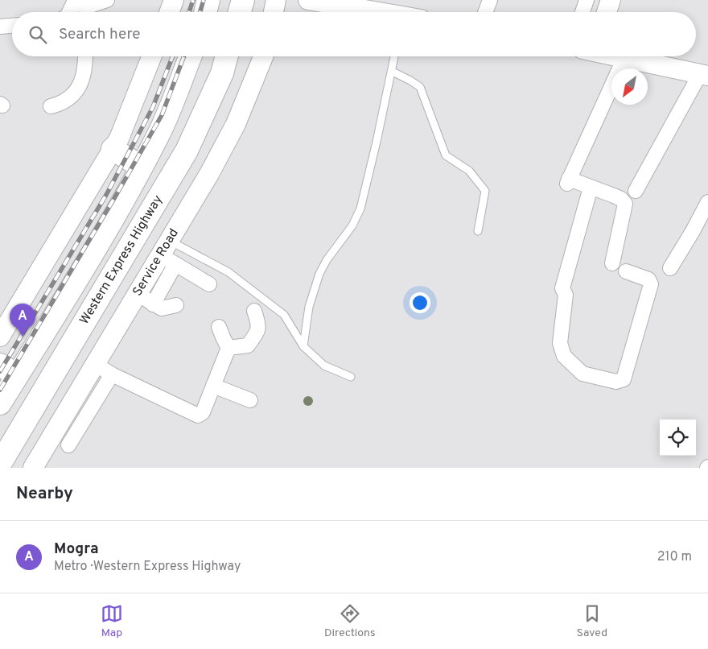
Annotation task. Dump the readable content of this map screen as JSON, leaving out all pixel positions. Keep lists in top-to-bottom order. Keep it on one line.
{"streets":{"highway":["Western Express Highway"],"street":["Service Road"]},"north":"bottom left","page":{"search":"Search here","pins":"A","heading":"Nearby","list":[{"mark":"A","name":"Mogra","note":"Metro · Western Express Highway","value":"210 m"}],"nav":["Map","Directions","Saved"]}}
